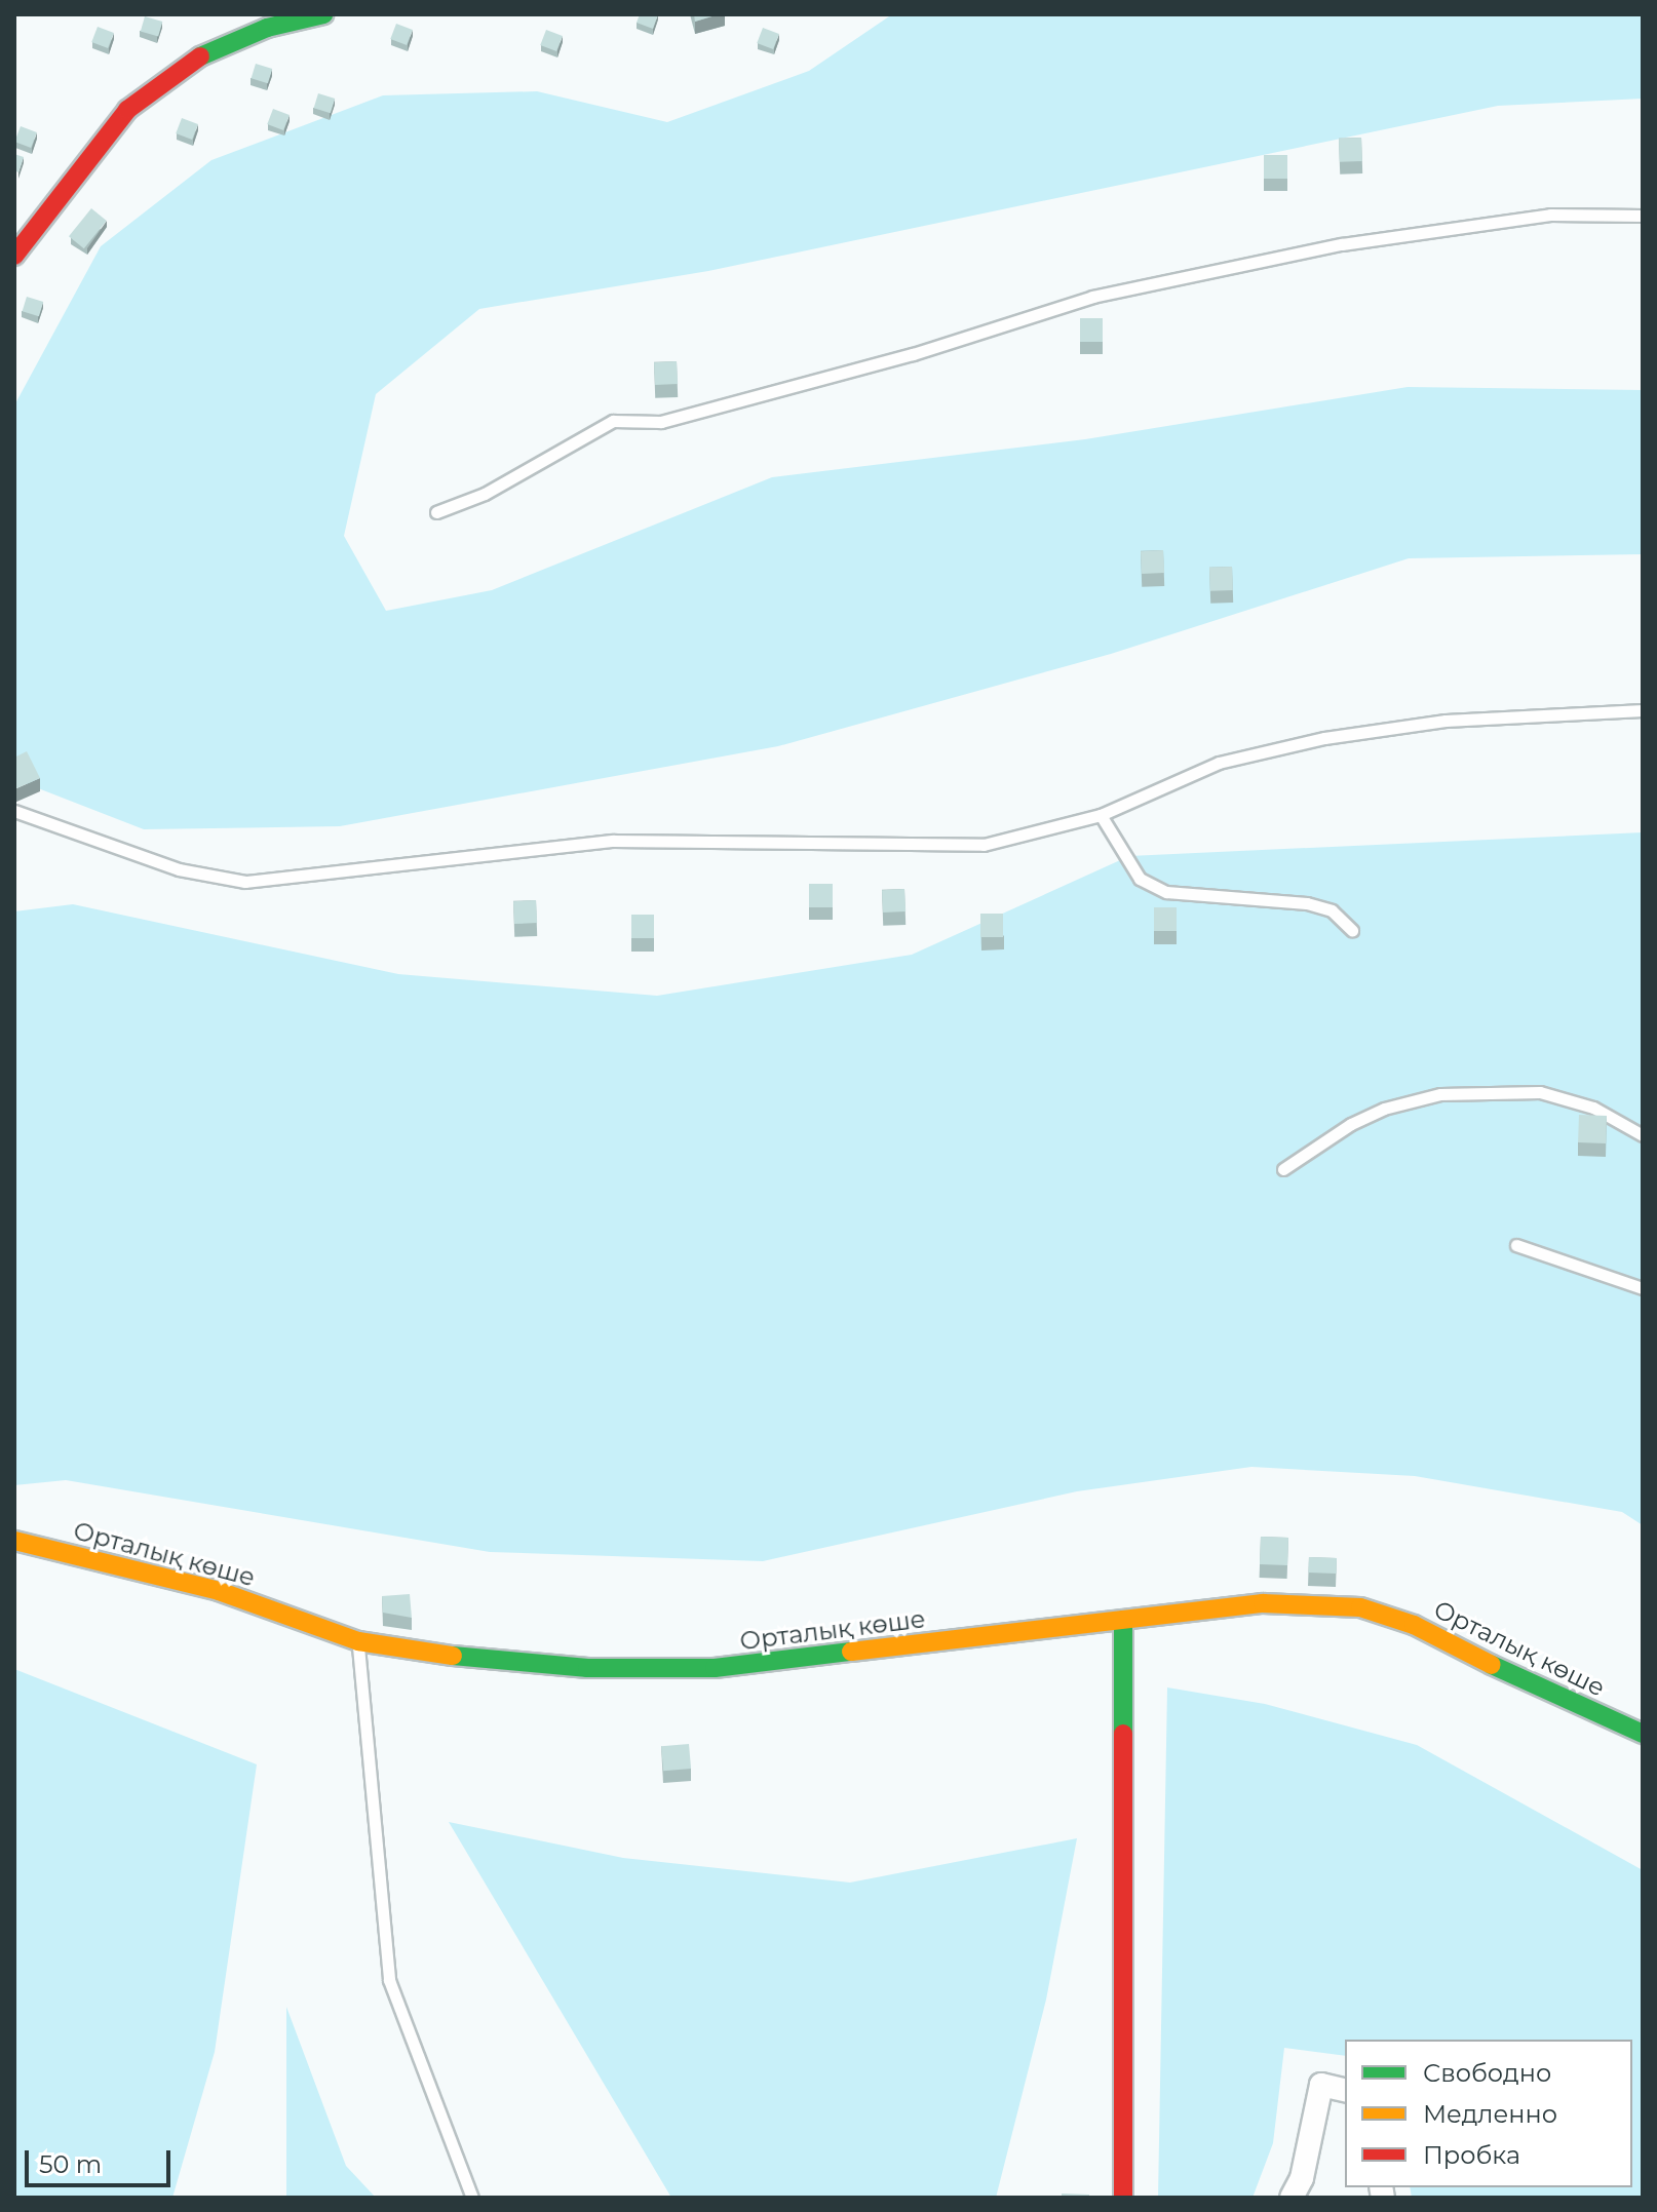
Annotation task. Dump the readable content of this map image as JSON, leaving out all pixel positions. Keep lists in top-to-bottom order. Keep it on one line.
{"streets":{"street":["Орталық көше"]},"legend":["Свободно","Медленно","Пробка"],"scale_bar":"50 m"}
